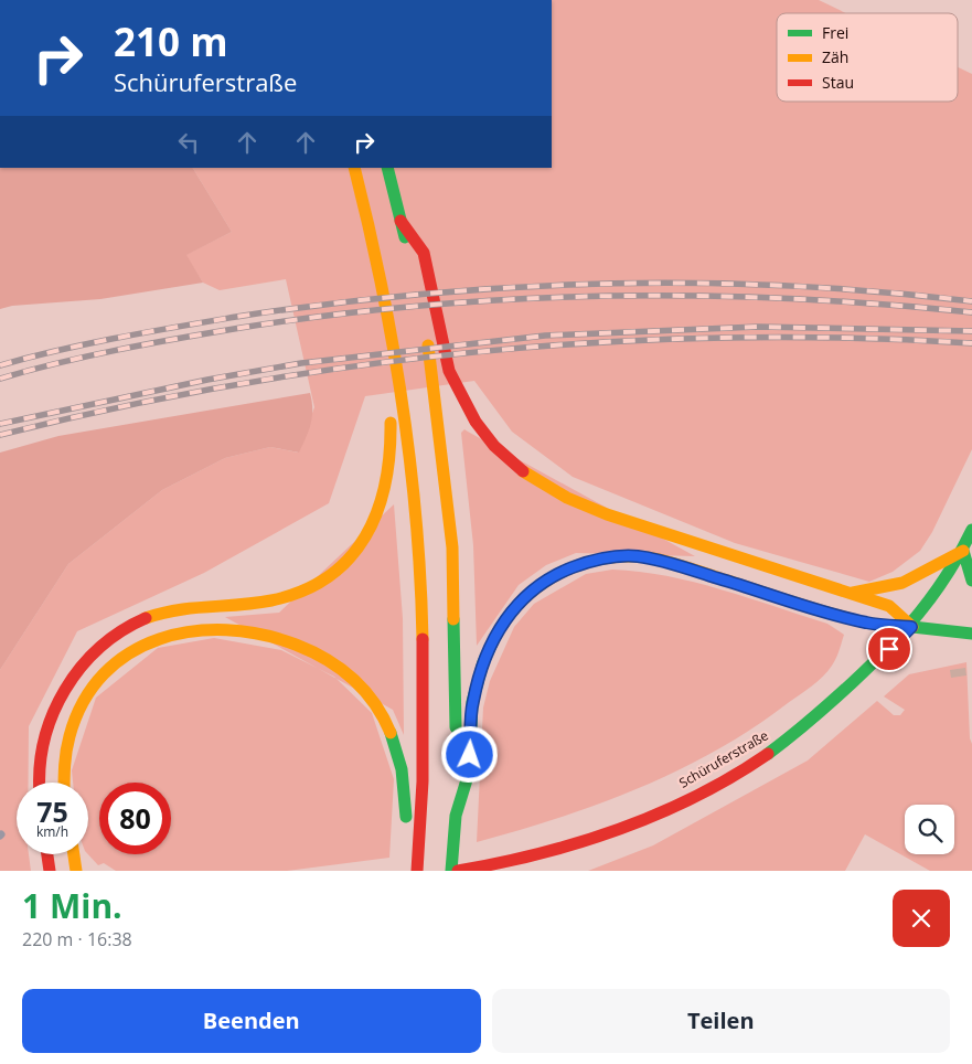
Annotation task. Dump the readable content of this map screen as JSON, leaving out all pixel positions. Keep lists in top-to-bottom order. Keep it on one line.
{"streets":{"main road":["Schüruferstraße"]},"legend":["Frei","Zäh","Stau"],"page":{"turn":["210 m","Schüruferstraße"],"speed":"75 km/h","limit":"80","heading":["1 Min.","220 m · 16:38"],"buttons":["Beenden","Teilen"]}}
